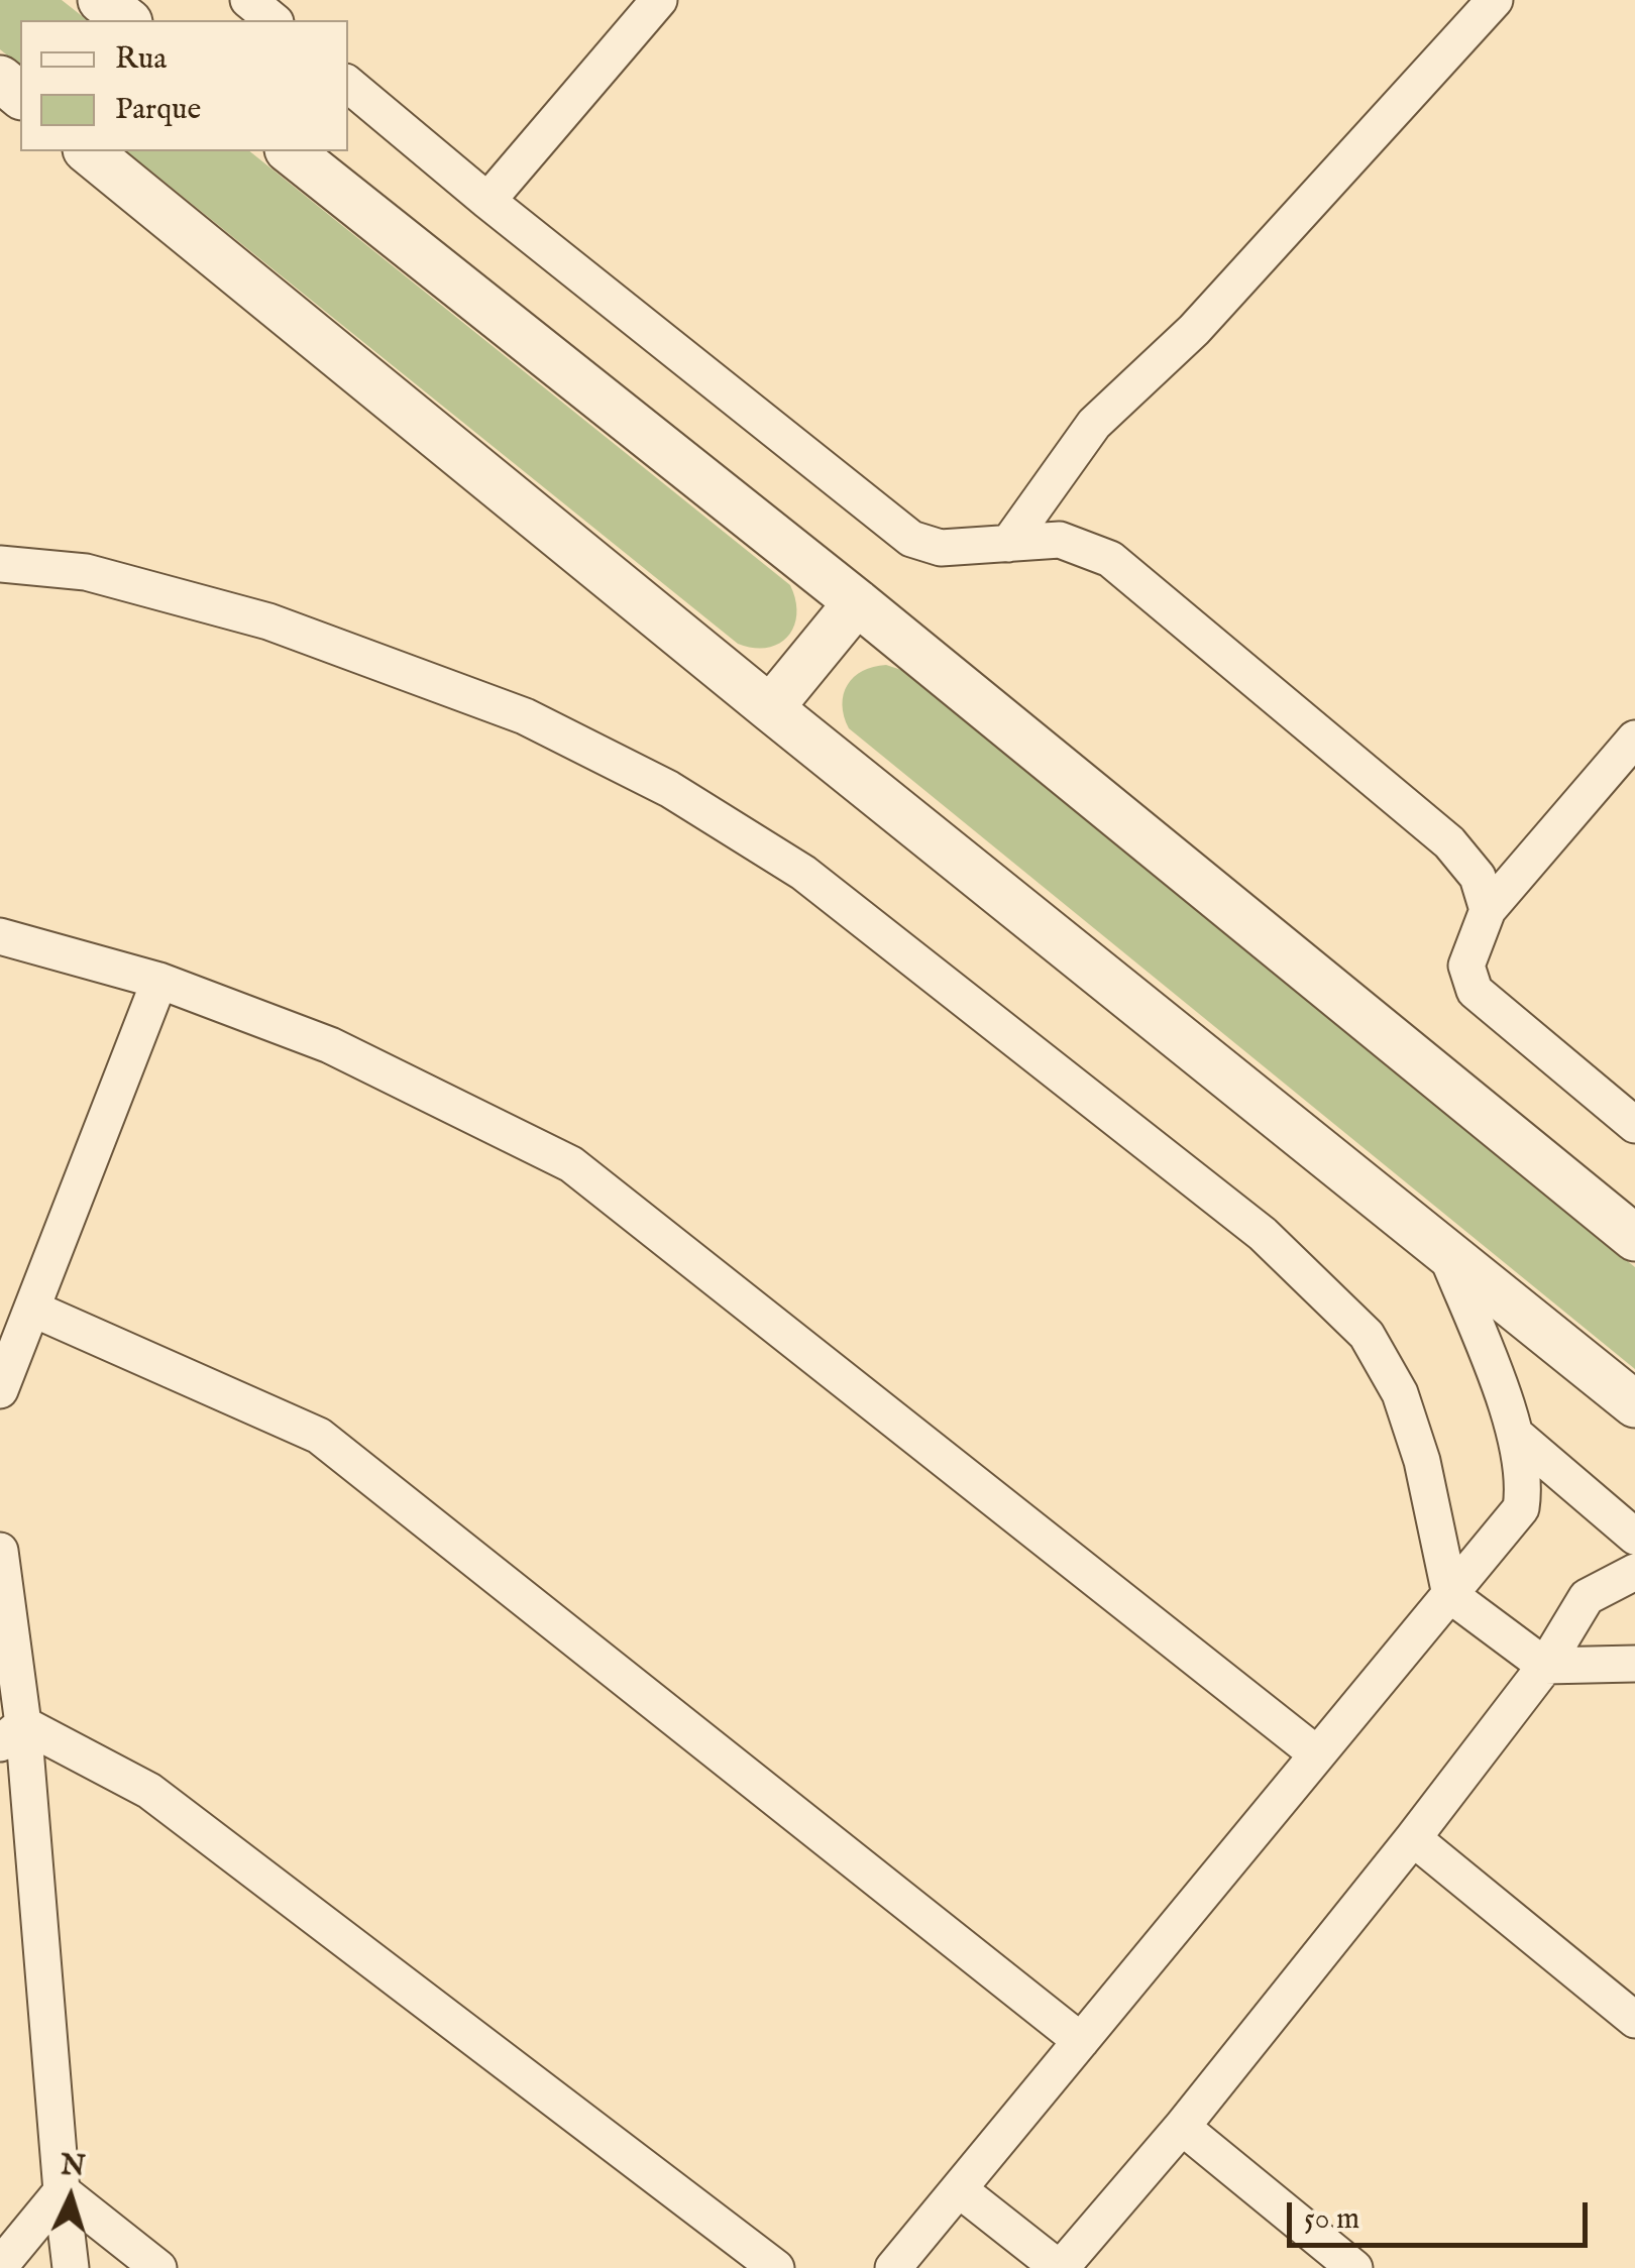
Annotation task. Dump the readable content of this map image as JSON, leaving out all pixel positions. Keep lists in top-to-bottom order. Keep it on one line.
{"legend":["Rua","Parque"],"scale_bar":"50 m","north":"top"}
